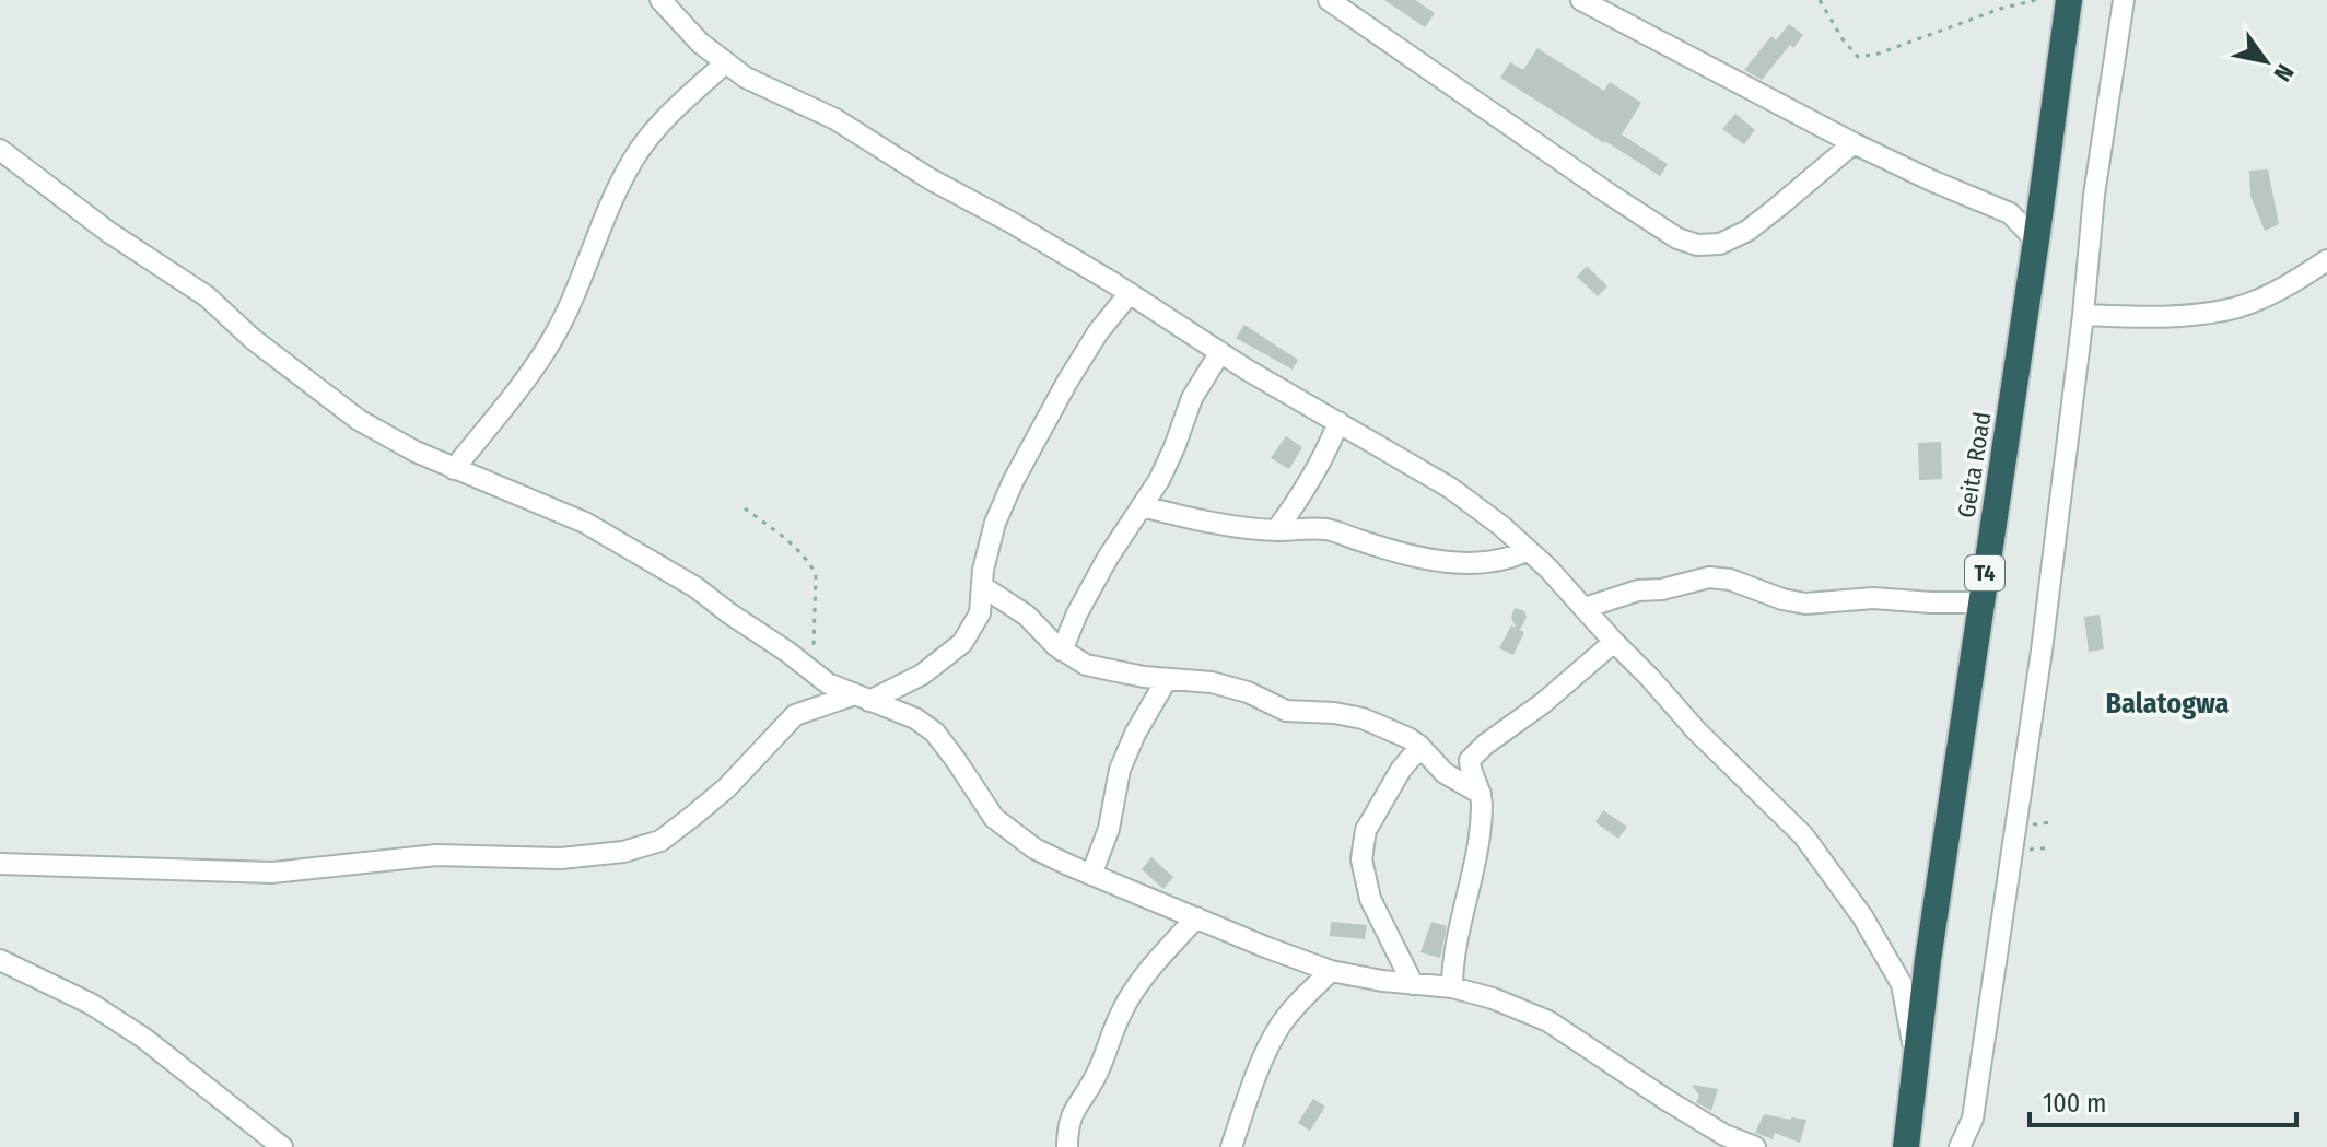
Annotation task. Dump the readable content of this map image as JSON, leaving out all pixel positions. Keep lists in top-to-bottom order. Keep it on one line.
{"streets":{"highway":["Geita Road","T4"]},"districts":["Balatogwa"],"scale_bar":"100 m","north":"bottom right"}
